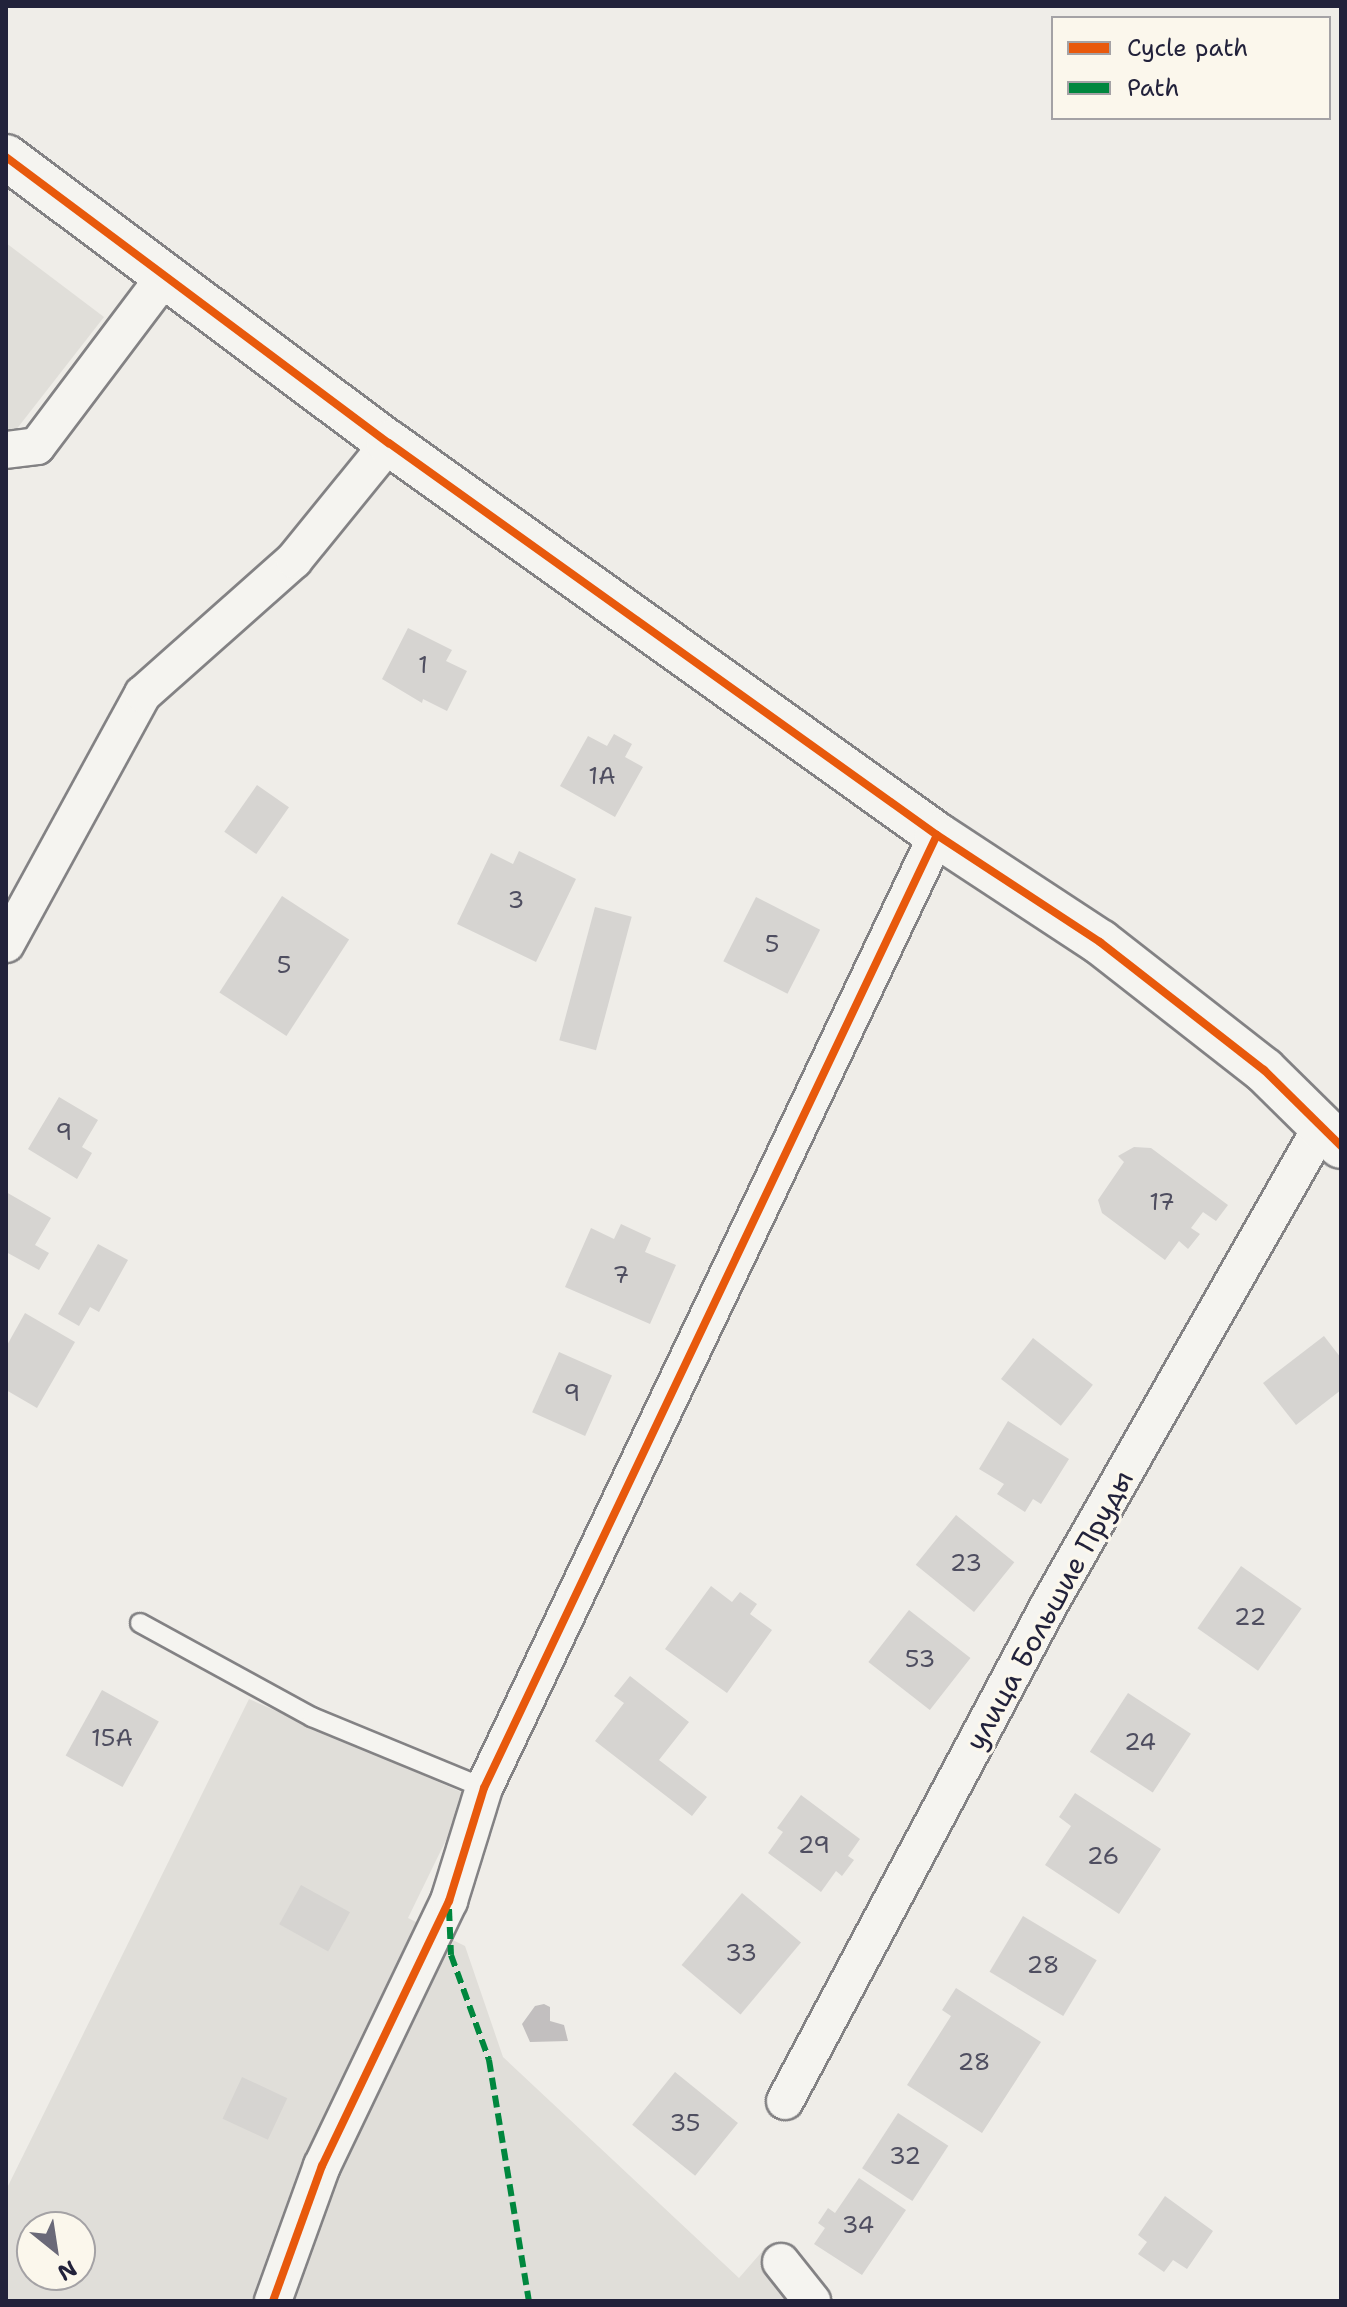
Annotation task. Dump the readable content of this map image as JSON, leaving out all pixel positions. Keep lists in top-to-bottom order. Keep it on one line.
{"streets":{"street":["улица Большие Пруды"]},"house_numbers":["1","1А","3","5","5","9","17","7","9","23","22","53","15А","24","29","26","33","28","28","35","32","34"],"legend":["Cycle path","Path"],"north":"bottom right"}
